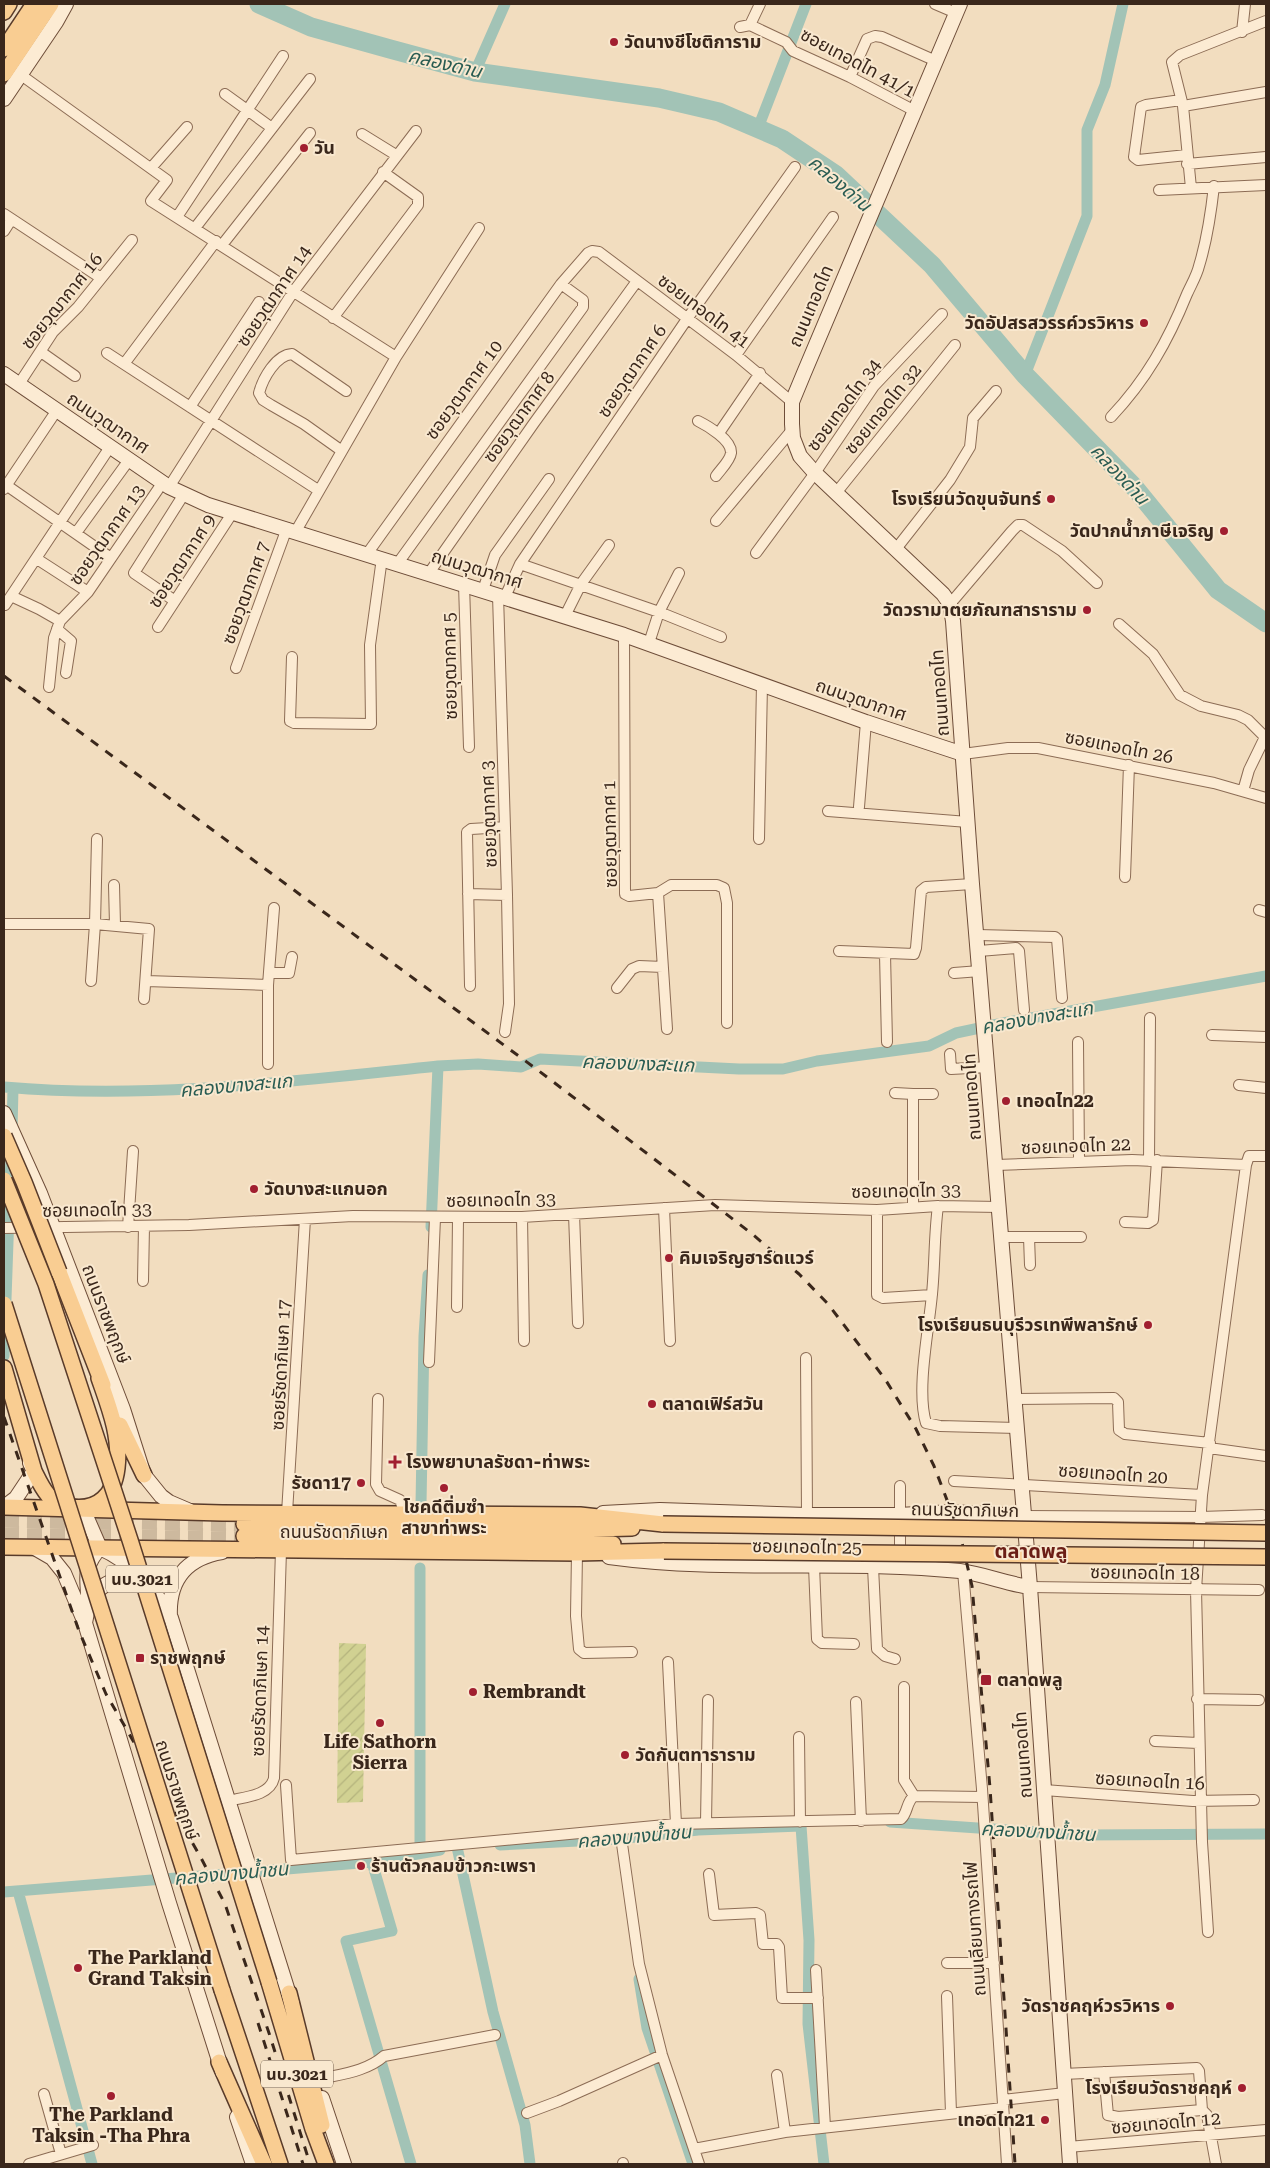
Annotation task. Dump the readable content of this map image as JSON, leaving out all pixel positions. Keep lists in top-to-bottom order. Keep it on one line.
{"streets":{"main road":["ถนนเทอดไท","ถนนวุฒากาศ","ถนนราชพฤกษ์","ถนนรัชดาภิเษก","ซอยเทอดไท 25","นบ.3021"],"street":["ซอยเทอดไท 41/1","ซอยวุฒากาศ 14","ซอยวุฒากาศ 16","ซอยเทอดไท 41","ซอยวุฒากาศ 6","ซอยวุฒากาศ 10","ซอยเทอดไท 34","ซอยเทอดไท 32","ซอยวุฒากาศ 8","ซอยวุฒากาศ 13","ซอยวุฒากาศ 9","ซอยวุฒากาศ 7","ซอยวุฒากาศ 5","ซอยเทอดไท 26","ซอยวุฒากาศ 3","ซอยวุฒากาศ 1","ซอยเทอดไท 22","ซอยเทอดไท 33","ซอยรัชดาภิเษก 17","ซอยเทอดไท 20","ซอยเทอดไท 18","ซอยรัชดาภิเษก 14","ซอยเทอดไท 16","ถนนเลียบทางรถไฟ","ซอยเทอดไท 12"]},"crossings":[["ซอยเทอดไท 41/1","ถนนเทอดไท"],["ซอยวุฒากาศ 14","ถนนวุฒากาศ"],["ซอยวุฒากาศ 14","ซอยวุฒากาศ 13"],["ซอยวุฒากาศ 16","ถนนวุฒากาศ"],["ถนนเทอดไท","ซอยเทอดไท 41"],["ถนนเทอดไท","ซอยเทอดไท 34"],["ถนนเทอดไท","ซอยเทอดไท 32"],["ถนนเทอดไท","ถนนวุฒากาศ"],["ถนนเทอดไท","ซอยเทอดไท 26"],["ถนนเทอดไท","ซอยเทอดไท 22"],["ถนนเทอดไท","ซอยเทอดไท 33"],["ถนนเทอดไท","ซอยเทอดไท 20"],["ถนนเทอดไท","ถนนรัชดาภิเษก"],["ถนนเทอดไท","ซอยเทอดไท 25"],["ถนนเทอดไท","ซอยเทอดไท 18"],["ถนนเทอดไท","ซอยเทอดไท 16"],["ถนนเทอดไท","ซอยเทอดไท 12"],["ซอยเทอดไท 41","ซอยวุฒากาศ 6"],["ซอยเทอดไท 41","ซอยวุฒากาศ 10"],["ซอยเทอดไท 41","ซอยวุฒากาศ 8"],["ซอยวุฒากาศ 6","ถนนวุฒากาศ"],["ซอยวุฒากาศ 6","ซอยวุฒากาศ 3"],["ซอยวุฒากาศ 10","ถนนวุฒากาศ"],["ซอยวุฒากาศ 8","ถนนวุฒากาศ"],["ถนนวุฒากาศ","ซอยวุฒากาศ 13"],["ถนนวุฒากาศ","ซอยวุฒากาศ 9"],["ถนนวุฒากาศ","ซอยวุฒากาศ 7"],["ถนนวุฒากาศ","ซอยวุฒากาศ 5"],["ถนนวุฒากาศ","ซอยเทอดไท 26"],["ถนนวุฒากาศ","ซอยวุฒากาศ 3"],["ถนนวุฒากาศ","ซอยวุฒากาศ 1"],["ซอยเทอดไท 33","ถนนราชพฤกษ์"],["ซอยเทอดไท 33","ซอยรัชดาภิเษก 17"],["ถนนราชพฤกษ์","ถนนรัชดาภิเษก"],["ซอยรัชดาภิเษก 17","ถนนรัชดาภิเษก"],["ถนนรัชดาภิเษก","ซอยเทอดไท 25"],["ถนนรัชดาภิเษก","นบ.3021"],["ถนนรัชดาภิเษก","ซอยรัชดาภิเษก 14"],["ซอยเทอดไท 25","ซอยเทอดไท 18"],["ซอยเทอดไท 25","ถนนเลียบทางรถไฟ"]],"districts":["ตลาดพลู"],"water":["คลองด่าน","คลองบางสะแก","คลองบางน้ำชน"],"places":{"other":["วัดนางชีโชติการาม","วัน","วัดอัปสรสวรรค์วรวิหาร","โรงเรียนวัดขุนจันทร์","วัดปากน้ำภาษีเจริญ","วัดวรามาตยภัณฑสาราราม","เทอดไท22","วัดบางสะแกนอก","คิมเจริญฮาร์ดแวร์","โรงเรียนธนบุรีวรเทพีพลารักษ์","ตลาดเฟิร์สวัน","รัชดา17","โชคดีติ่มซำ สาขาท่าพระ","Rembrandt","Life Sathorn Sierra","วัดกันตทาราราม","ร้านตัวกลมข้าวกะเพรา","The Parkland Grand Taksin","วัดราชคฤห์วรวิหาร","โรงเรียนวัดราชคฤห์","The Parkland Taksin -Tha Phra","เทอดไท21"],"health":["โรงพยาบาลรัชดา-ท่าพระ"],"transit":["ราชพฤกษ์","ตลาดพลู"]}}
